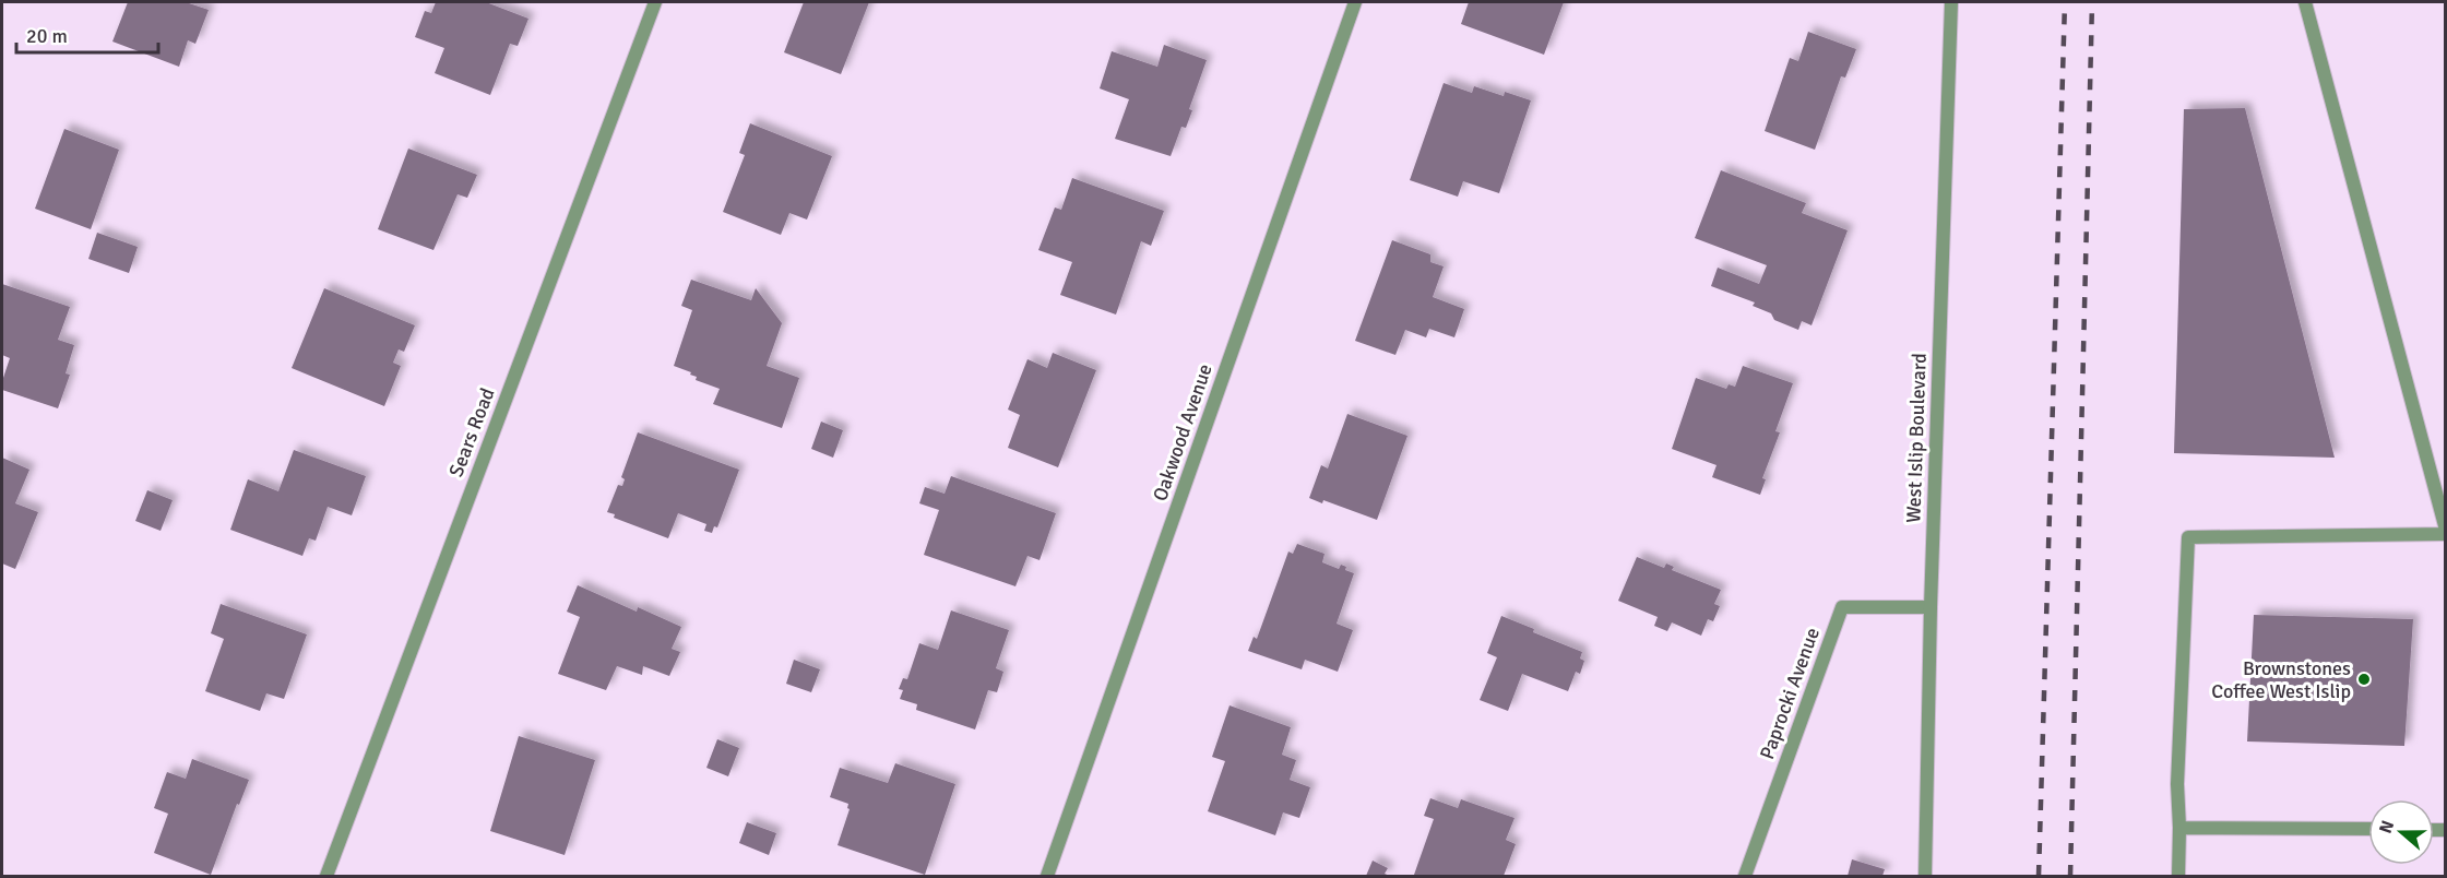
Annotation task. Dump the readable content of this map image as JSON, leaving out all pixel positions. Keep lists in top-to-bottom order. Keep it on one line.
{"streets":{"street":["Sears Road","Oakwood Avenue","West Islip Boulevard","Paprocki Avenue"]},"crossings":[["West Islip Boulevard","Paprocki Avenue"]],"places":["Brownstones Coffee West Islip"],"scale_bar":"20 m","north":"left"}
